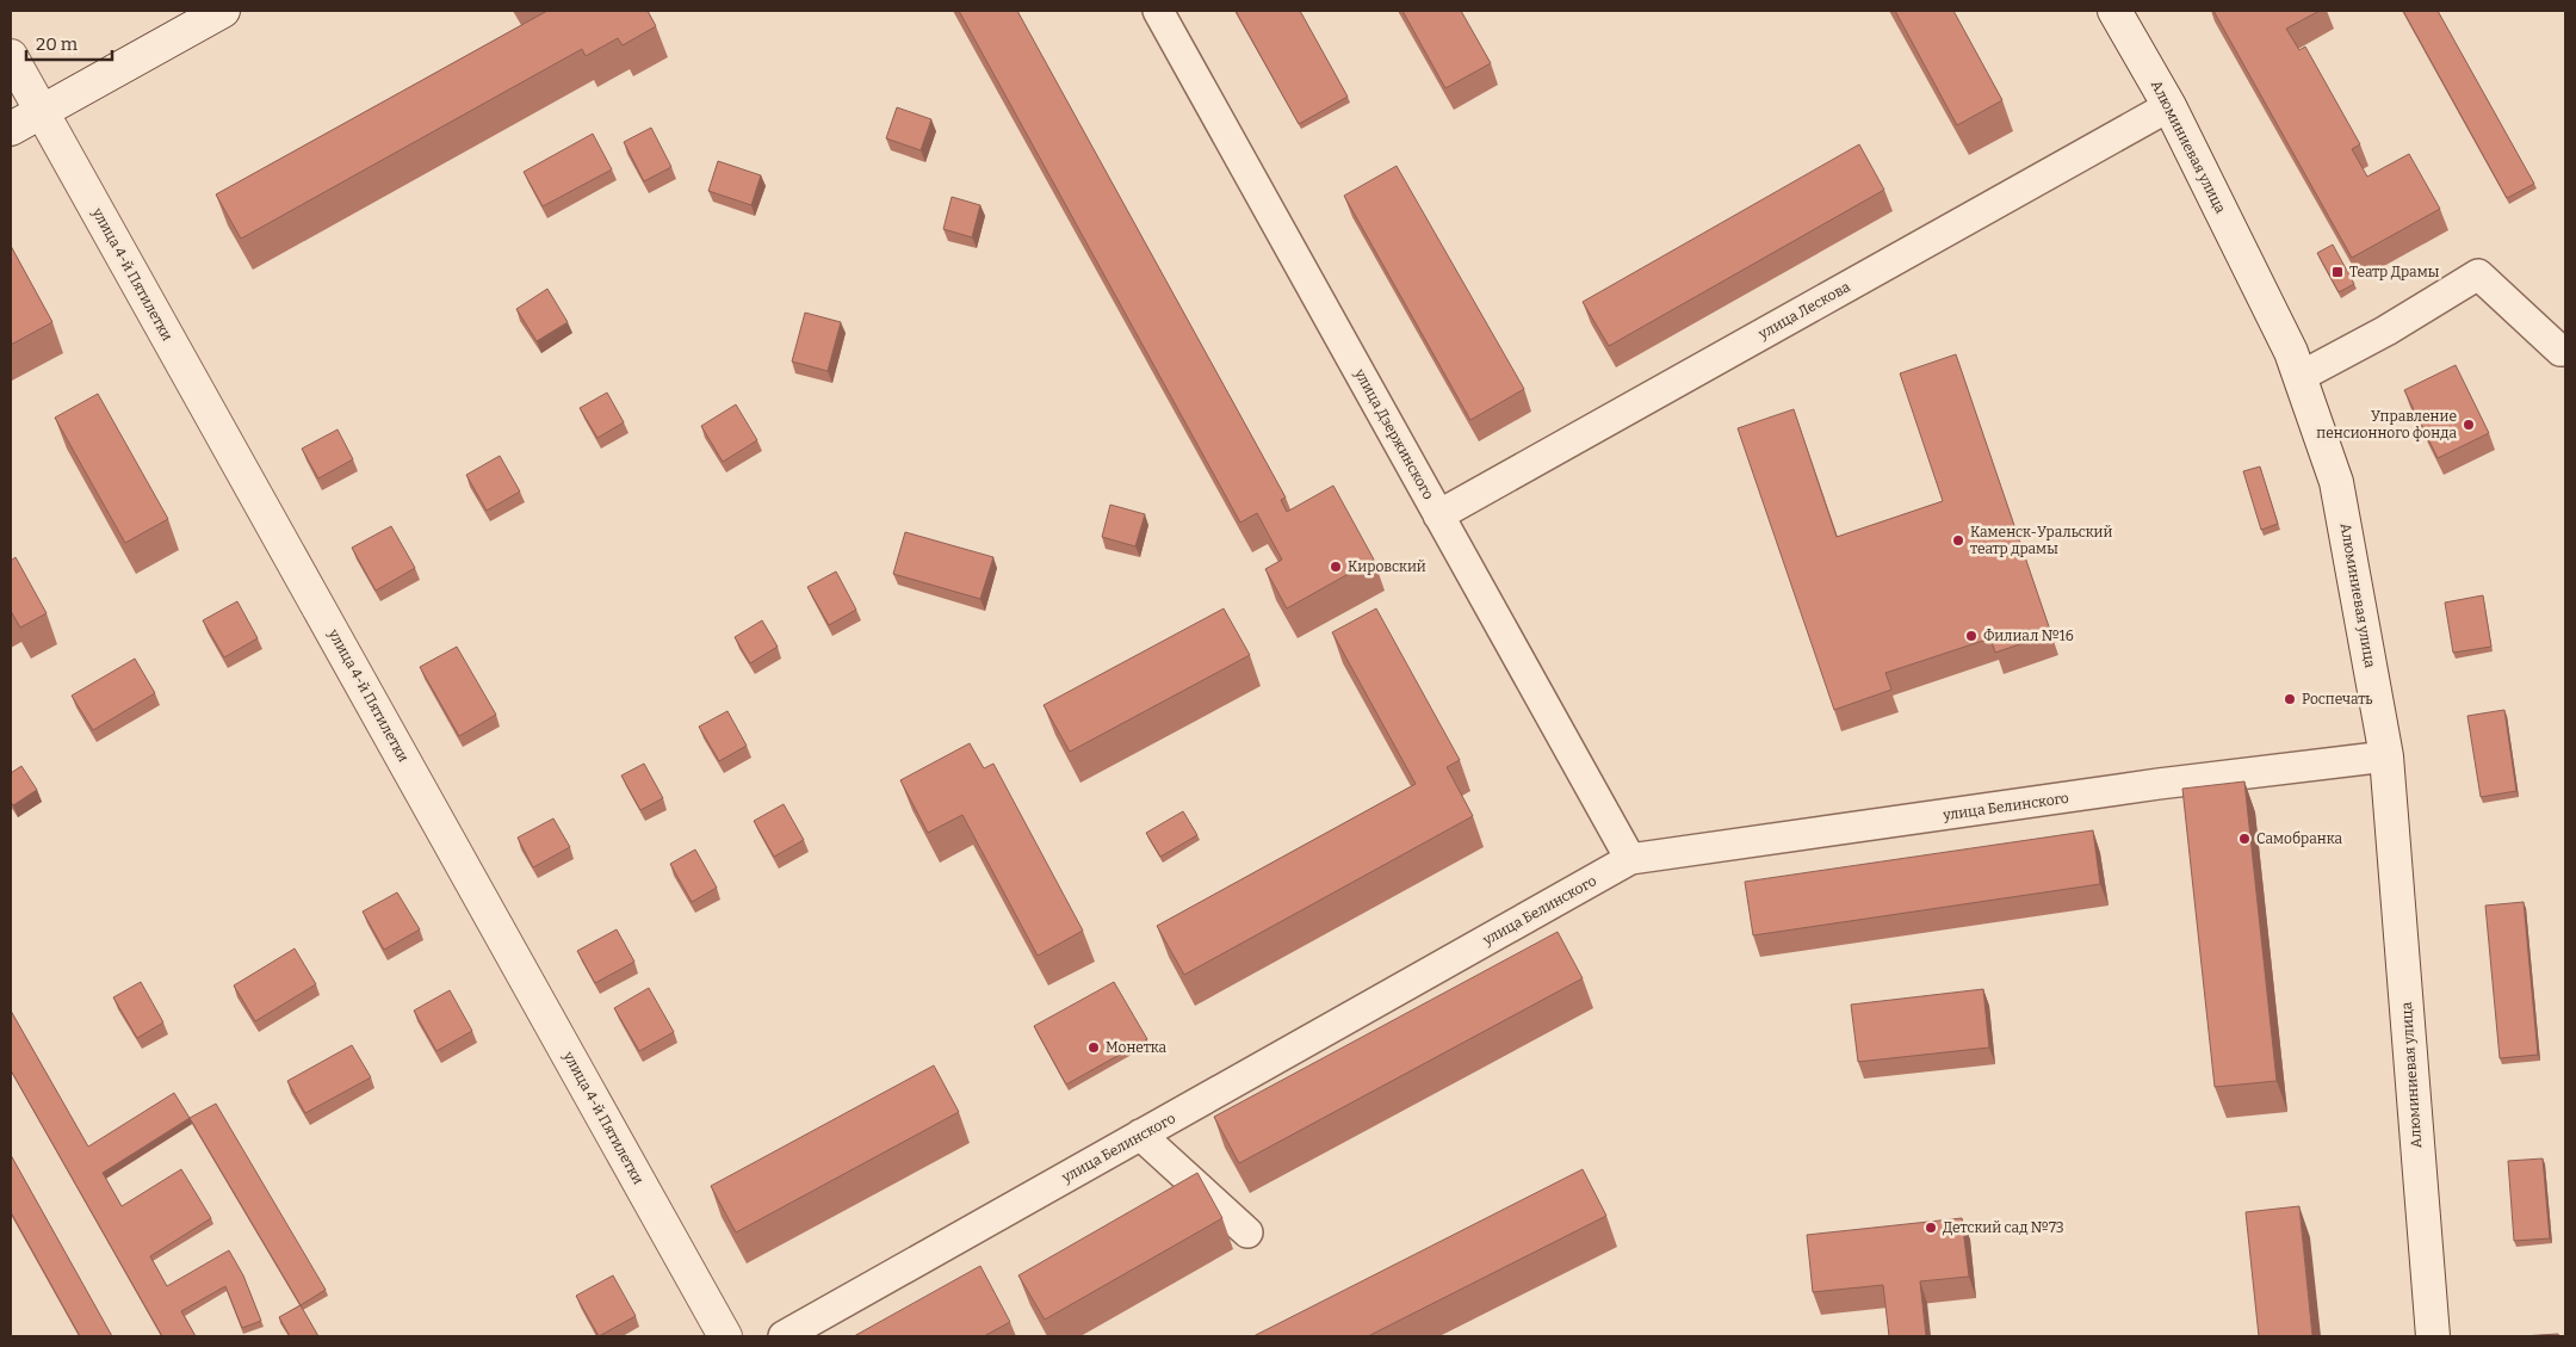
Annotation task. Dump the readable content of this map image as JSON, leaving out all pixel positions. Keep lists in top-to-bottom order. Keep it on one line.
{"streets":{"main road":["Алюминиевая улица","улица 4-й Пятилетки"],"street":["улица Лескова","улица Дзержинского","улица Белинского"]},"crossings":[["Алюминиевая улица","улица Лескова"],["Алюминиевая улица","улица Белинского"],["улица Лескова","улица Дзержинского"],["улица Дзержинского","улица Белинского"]],"places":{"transit":["Театр Драмы"],"other":["Управление пенсионного фонда","Каменск-Уральский театр драмы","Кировский","Филиал №16","Роспечать","Самобранка","Монетка","Детский сад №73"]},"scale_bar":"20 m"}
